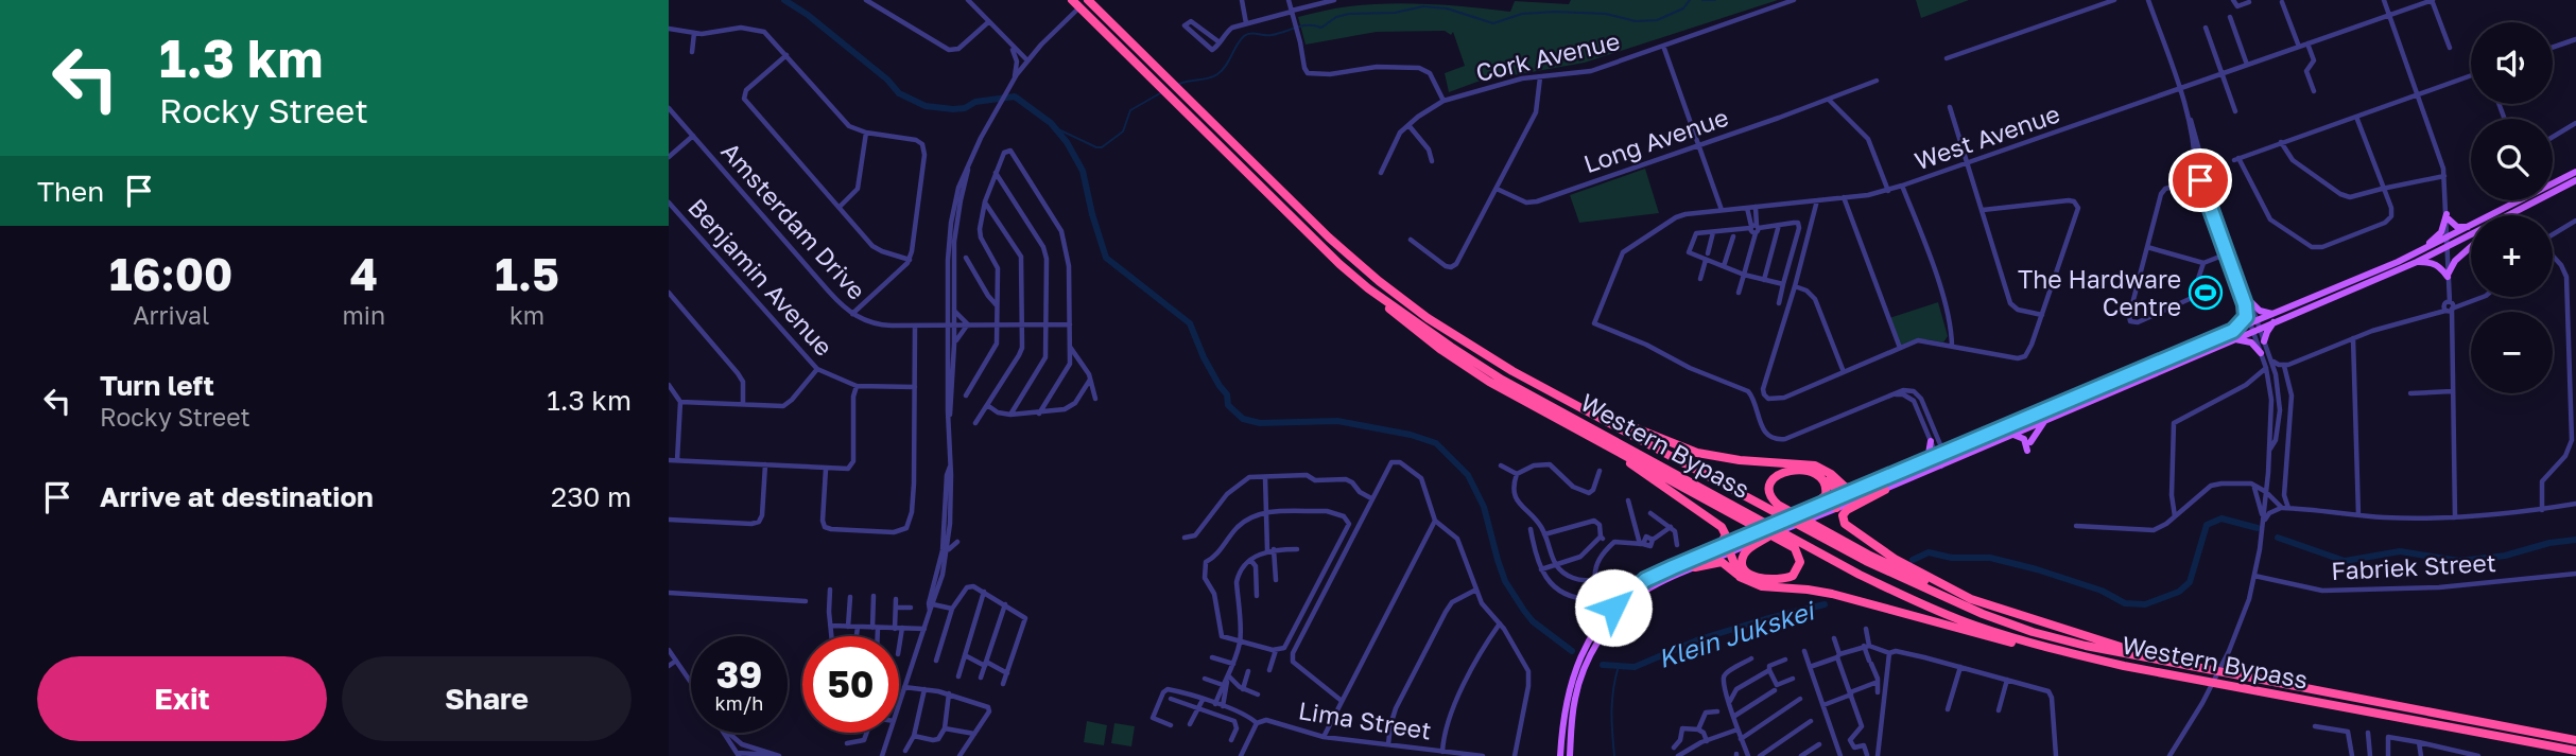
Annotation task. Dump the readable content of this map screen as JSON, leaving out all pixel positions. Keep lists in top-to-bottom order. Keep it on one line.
{"streets":{"highway":["Western Bypass"],"street":["Cork Avenue","West Avenue","Long Avenue","Amsterdam Drive","Benjamin Avenue","Fabriek Street","Lima Street"]},"water":["Klein Jukskei"],"places":{"sports":["The Hardware Centre"]},"page":{"turn":["1.3 km","Rocky Street"],"map_buttons":["+","−"],"then":"Then","eta":["16:00","Arrival","4","min","1.5","km"],"list":[{"name":"Turn left","note":"Rocky Street","value":"1.3 km"},{"name":"Arrive at destination","value":"230 m"}],"speed":"39 km/h","limit":"50","buttons":["Exit","Share"]}}
